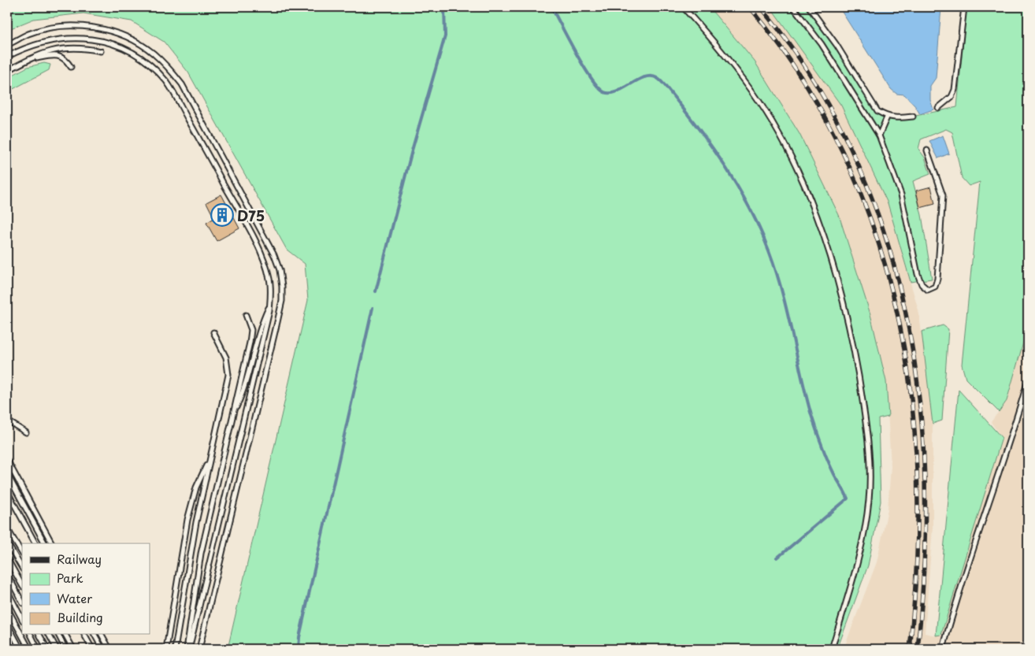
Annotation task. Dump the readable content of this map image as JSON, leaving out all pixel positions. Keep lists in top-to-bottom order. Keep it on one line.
{"places":{"building":["D75"]},"legend":["Railway","Park","Water","Building"]}
